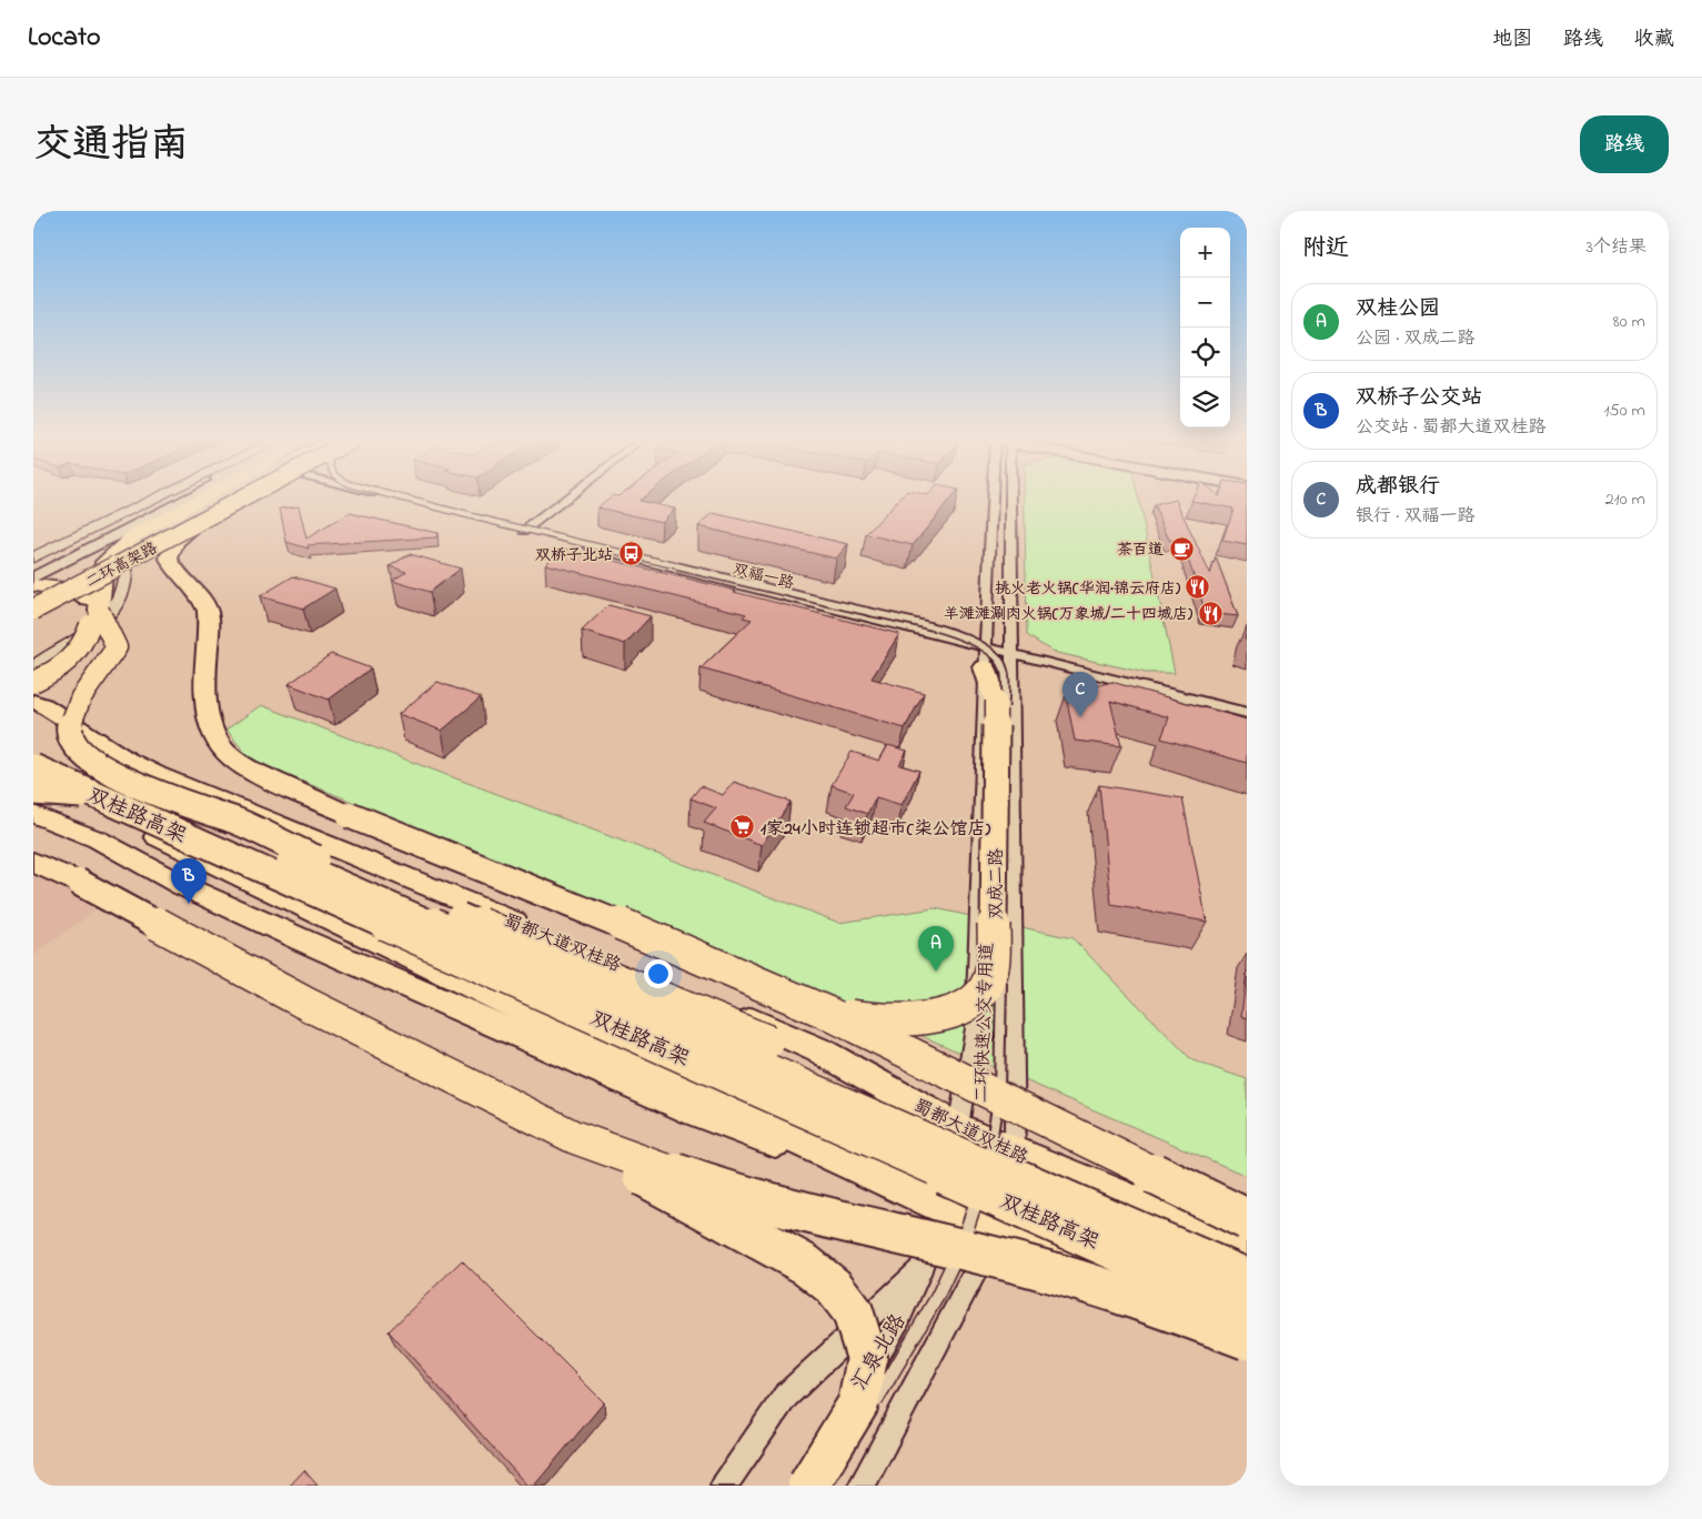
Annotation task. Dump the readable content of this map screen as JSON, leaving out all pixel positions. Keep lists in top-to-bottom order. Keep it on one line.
{"streets":{"highway":["二环高架路","双桂路高架"],"main road":["蜀都大道双桂路"],"street":["双福一路","双成二路","汇泉北路"],"lane":["二环快速公交专用道"]},"crossings":[["双福一路","双成二路"],["双成二路","蜀都大道双桂路"],["双成二路","汇泉北路"]],"places":{"cafe":["茶百道"],"bus stop":["双桥子北站"],"restaurant":["挑火老火锅(华润·锦云府店)","羊滩滩涮肉火锅(万象城/二十四城店)"],"supermarket":["1家24小时连锁超市(柒公馆店)"]},"page":{"header":"Locato","nav":["地图","路线","收藏"],"title":"交通指南","buttons":"路线","heading":["附近","3个结果"],"map_buttons":["+","−"],"list":[{"mark":"A","name":"双桂公园","note":"公园 · 双成二路","value":"80 m"},{"mark":"B","name":"双桥子公交站","note":"公交站 · 蜀都大道双桂路","value":"150 m"},{"mark":"C","name":"成都银行","note":"银行 · 双福一路","value":"210 m"}],"pins":["C","B","A"]}}
